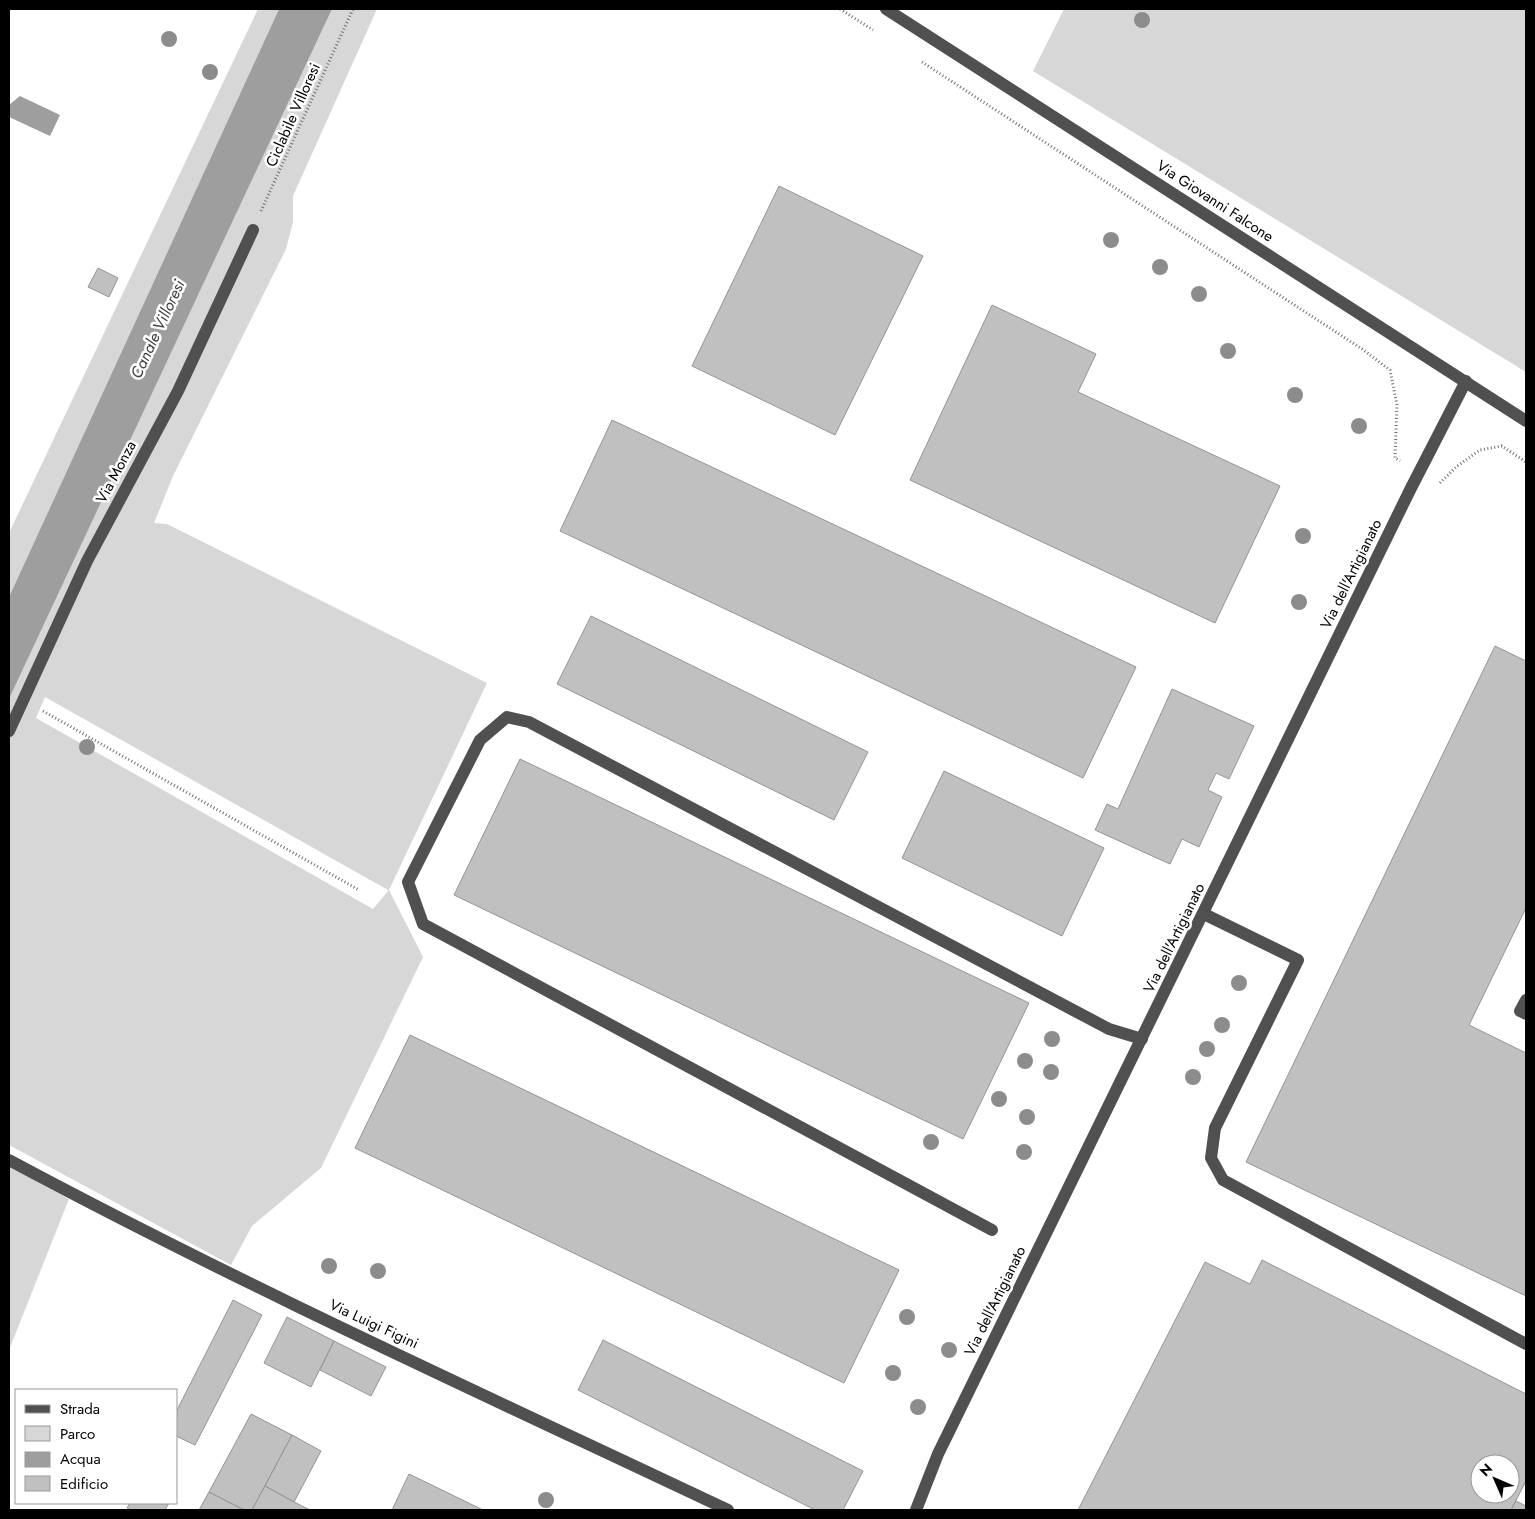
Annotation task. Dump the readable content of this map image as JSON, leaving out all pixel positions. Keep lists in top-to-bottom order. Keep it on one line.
{"streets":{"street":["Via Giovanni Falcone","Via Monza","Via dell'Artigianato","Via Luigi Figini"],"path":["Ciclabile Villoresi"]},"crossings":[["Ciclabile Villoresi","Via Monza"],["Via Giovanni Falcone","Via dell'Artigianato"]],"water":["Canale Villoresi"],"legend":["Strada","Parco","Acqua","Edificio"],"north":"top left"}
